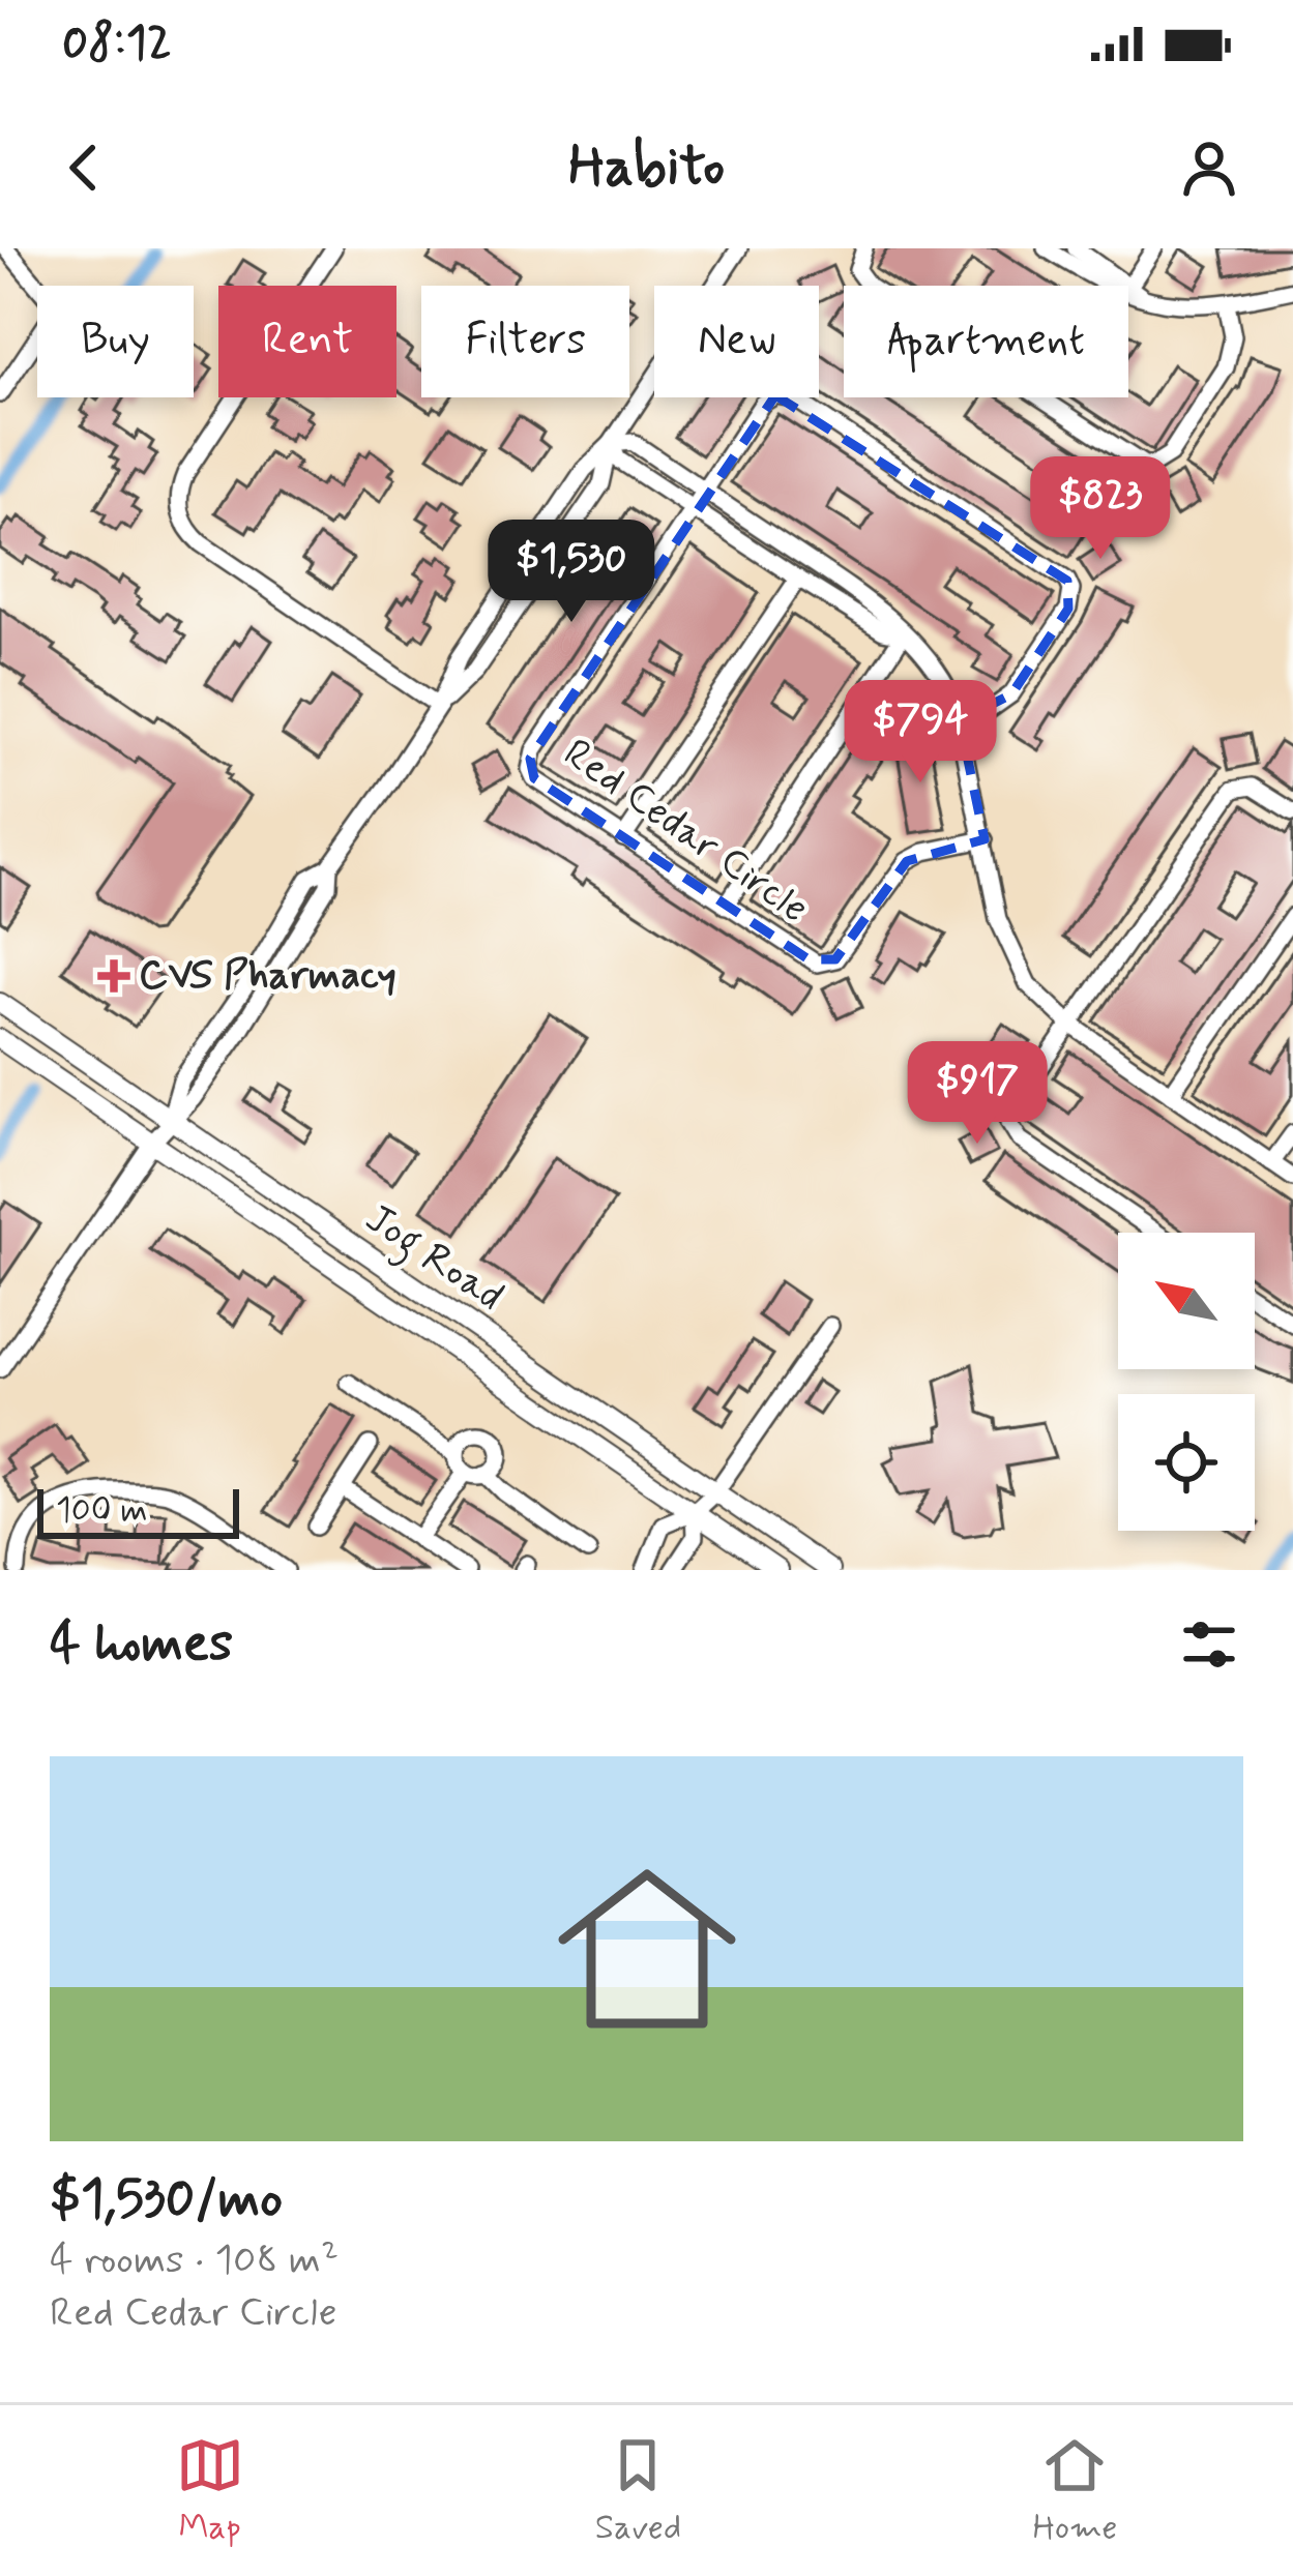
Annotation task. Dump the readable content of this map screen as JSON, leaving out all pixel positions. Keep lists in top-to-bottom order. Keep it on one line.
{"streets":{"main road":["Jog Road"],"street":["Red Cedar Circle"]},"places":{"health":["CVS Pharmacy"]},"scale_bar":"100 m","north":"top left","page":{"status":"08:12","header":"Habito","chip":["Buy","Rent","Filters","New","Apartment"],"price":["$823","$1,530","$794","$917"],"scale":"100 m","heading":"4 homes","list":[{"name":"$1,530/mo","note":"4 rooms · 108 m² · Red Cedar Circle"}],"tabs":["Map","Saved","Home"]}}
